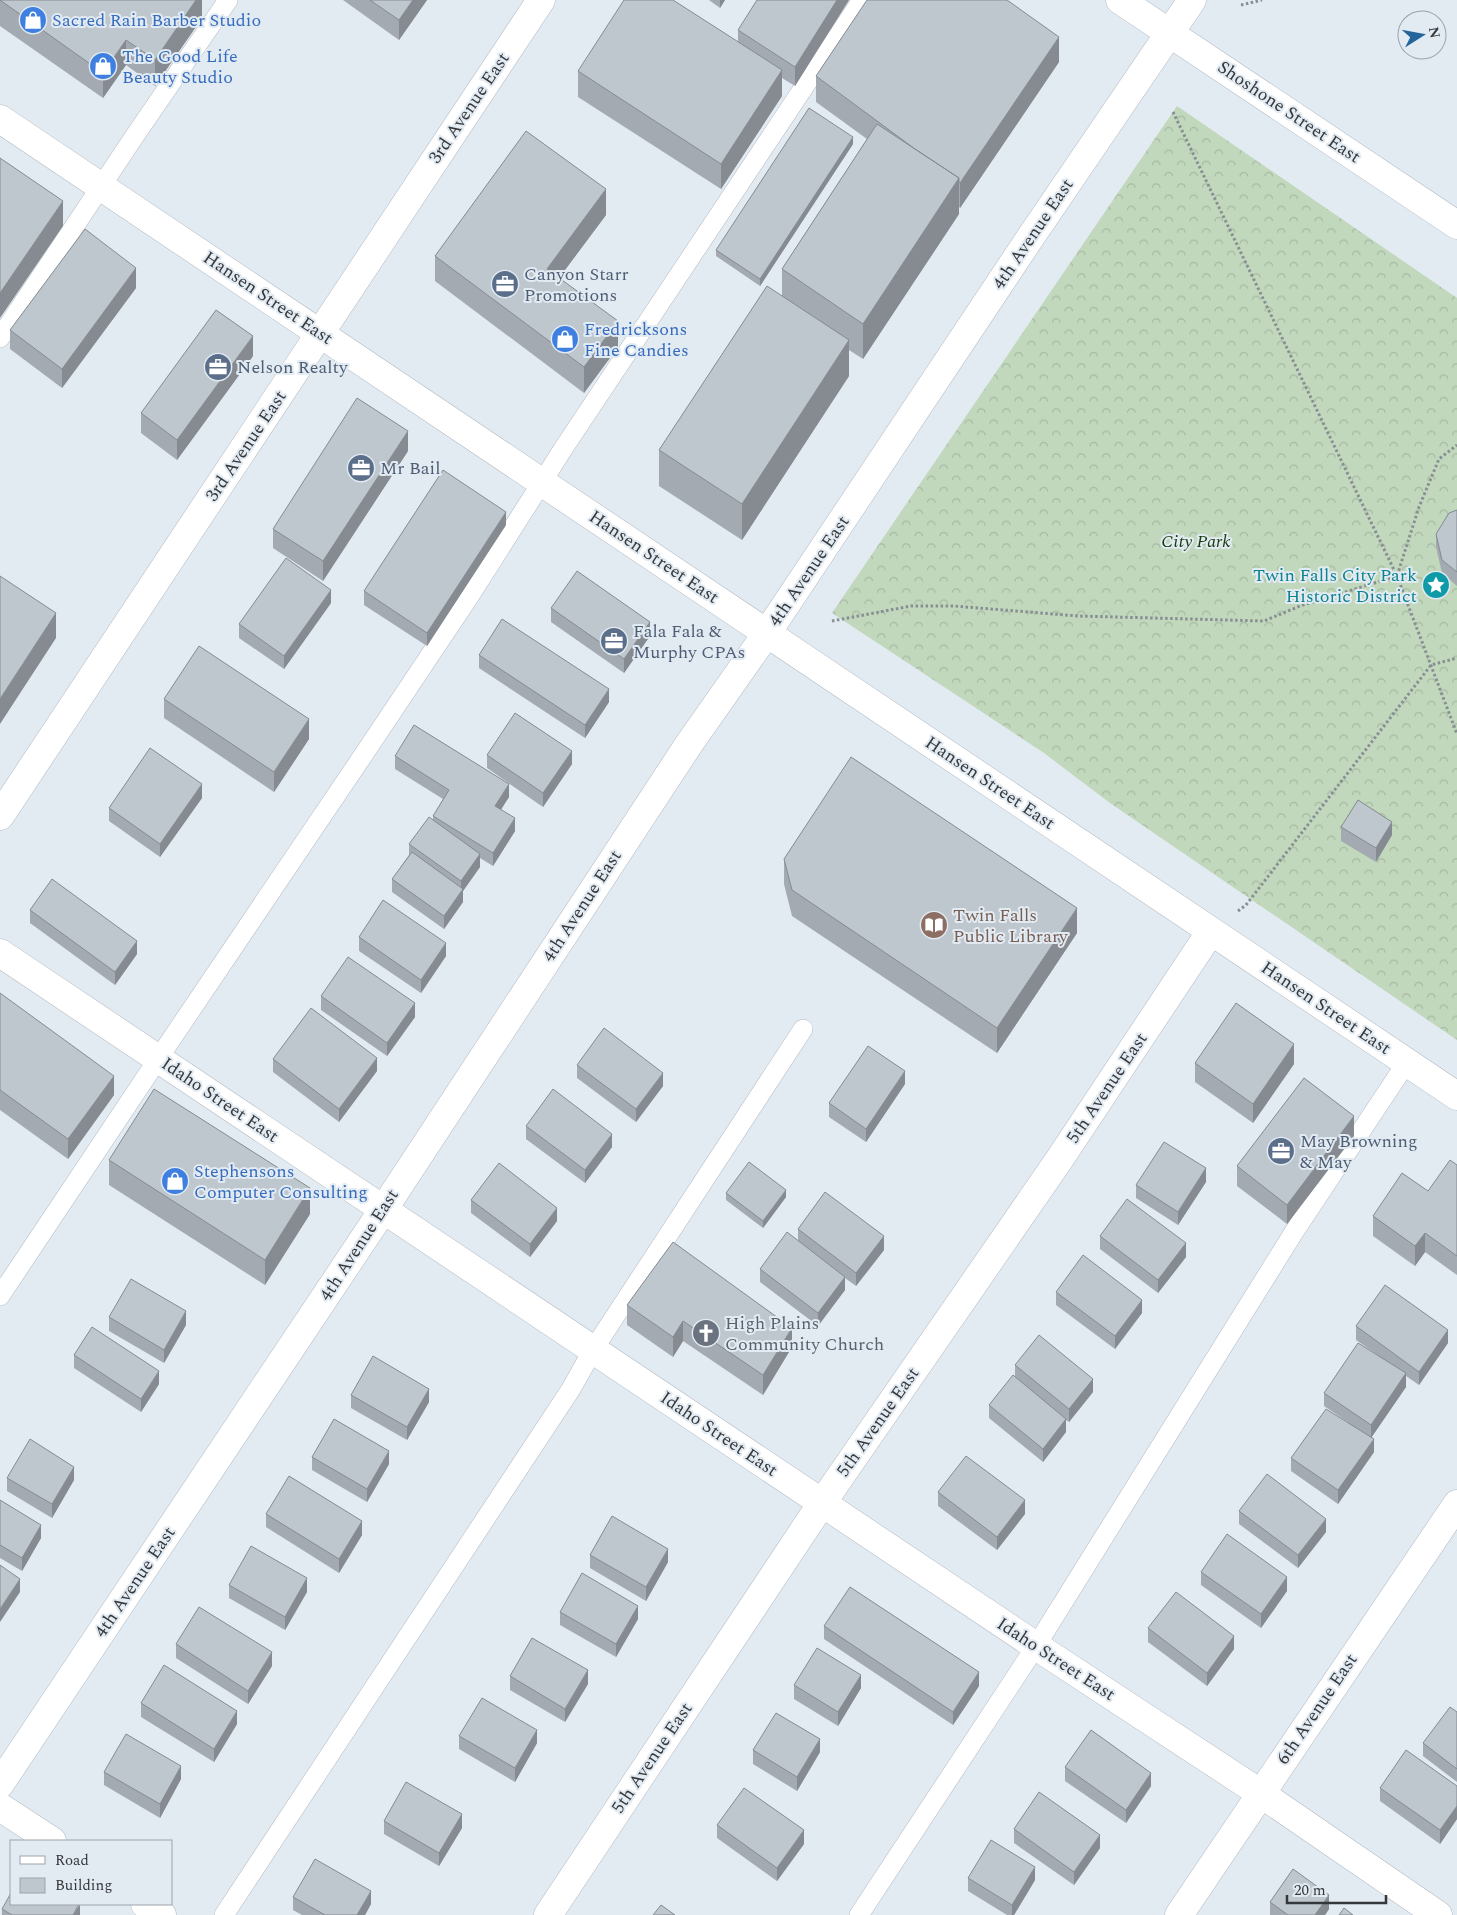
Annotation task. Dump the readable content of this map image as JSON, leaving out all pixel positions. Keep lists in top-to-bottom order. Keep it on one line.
{"streets":{"street":["3rd Avenue East","Shoshone Street East","4th Avenue East","Hansen Street East","5th Avenue East","Idaho Street East","6th Avenue East"]},"crossings":[["3rd Avenue East","Hansen Street East"],["Shoshone Street East","4th Avenue East"],["4th Avenue East","Hansen Street East"],["4th Avenue East","Idaho Street East"],["Hansen Street East","5th Avenue East"],["5th Avenue East","Idaho Street East"],["Idaho Street East","6th Avenue East"]],"parks":["City Park"],"places":{"shop":["Sacred Rain Barber Studio","The Good Life Beauty Studio","Fredricksons Fine Candies","Stephensons Computer Consulting"],"office":["Canyon Starr Promotions","Nelson Realty","Mr Bail","Fala Fala & Murphy CPAs","May Browning & May"],"place":["Twin Falls City Park Historic District"],"library":["Twin Falls Public Library"],"church":["High Plains Community Church"]},"legend":["Road","Building"],"scale_bar":"20 m","north":"right"}
